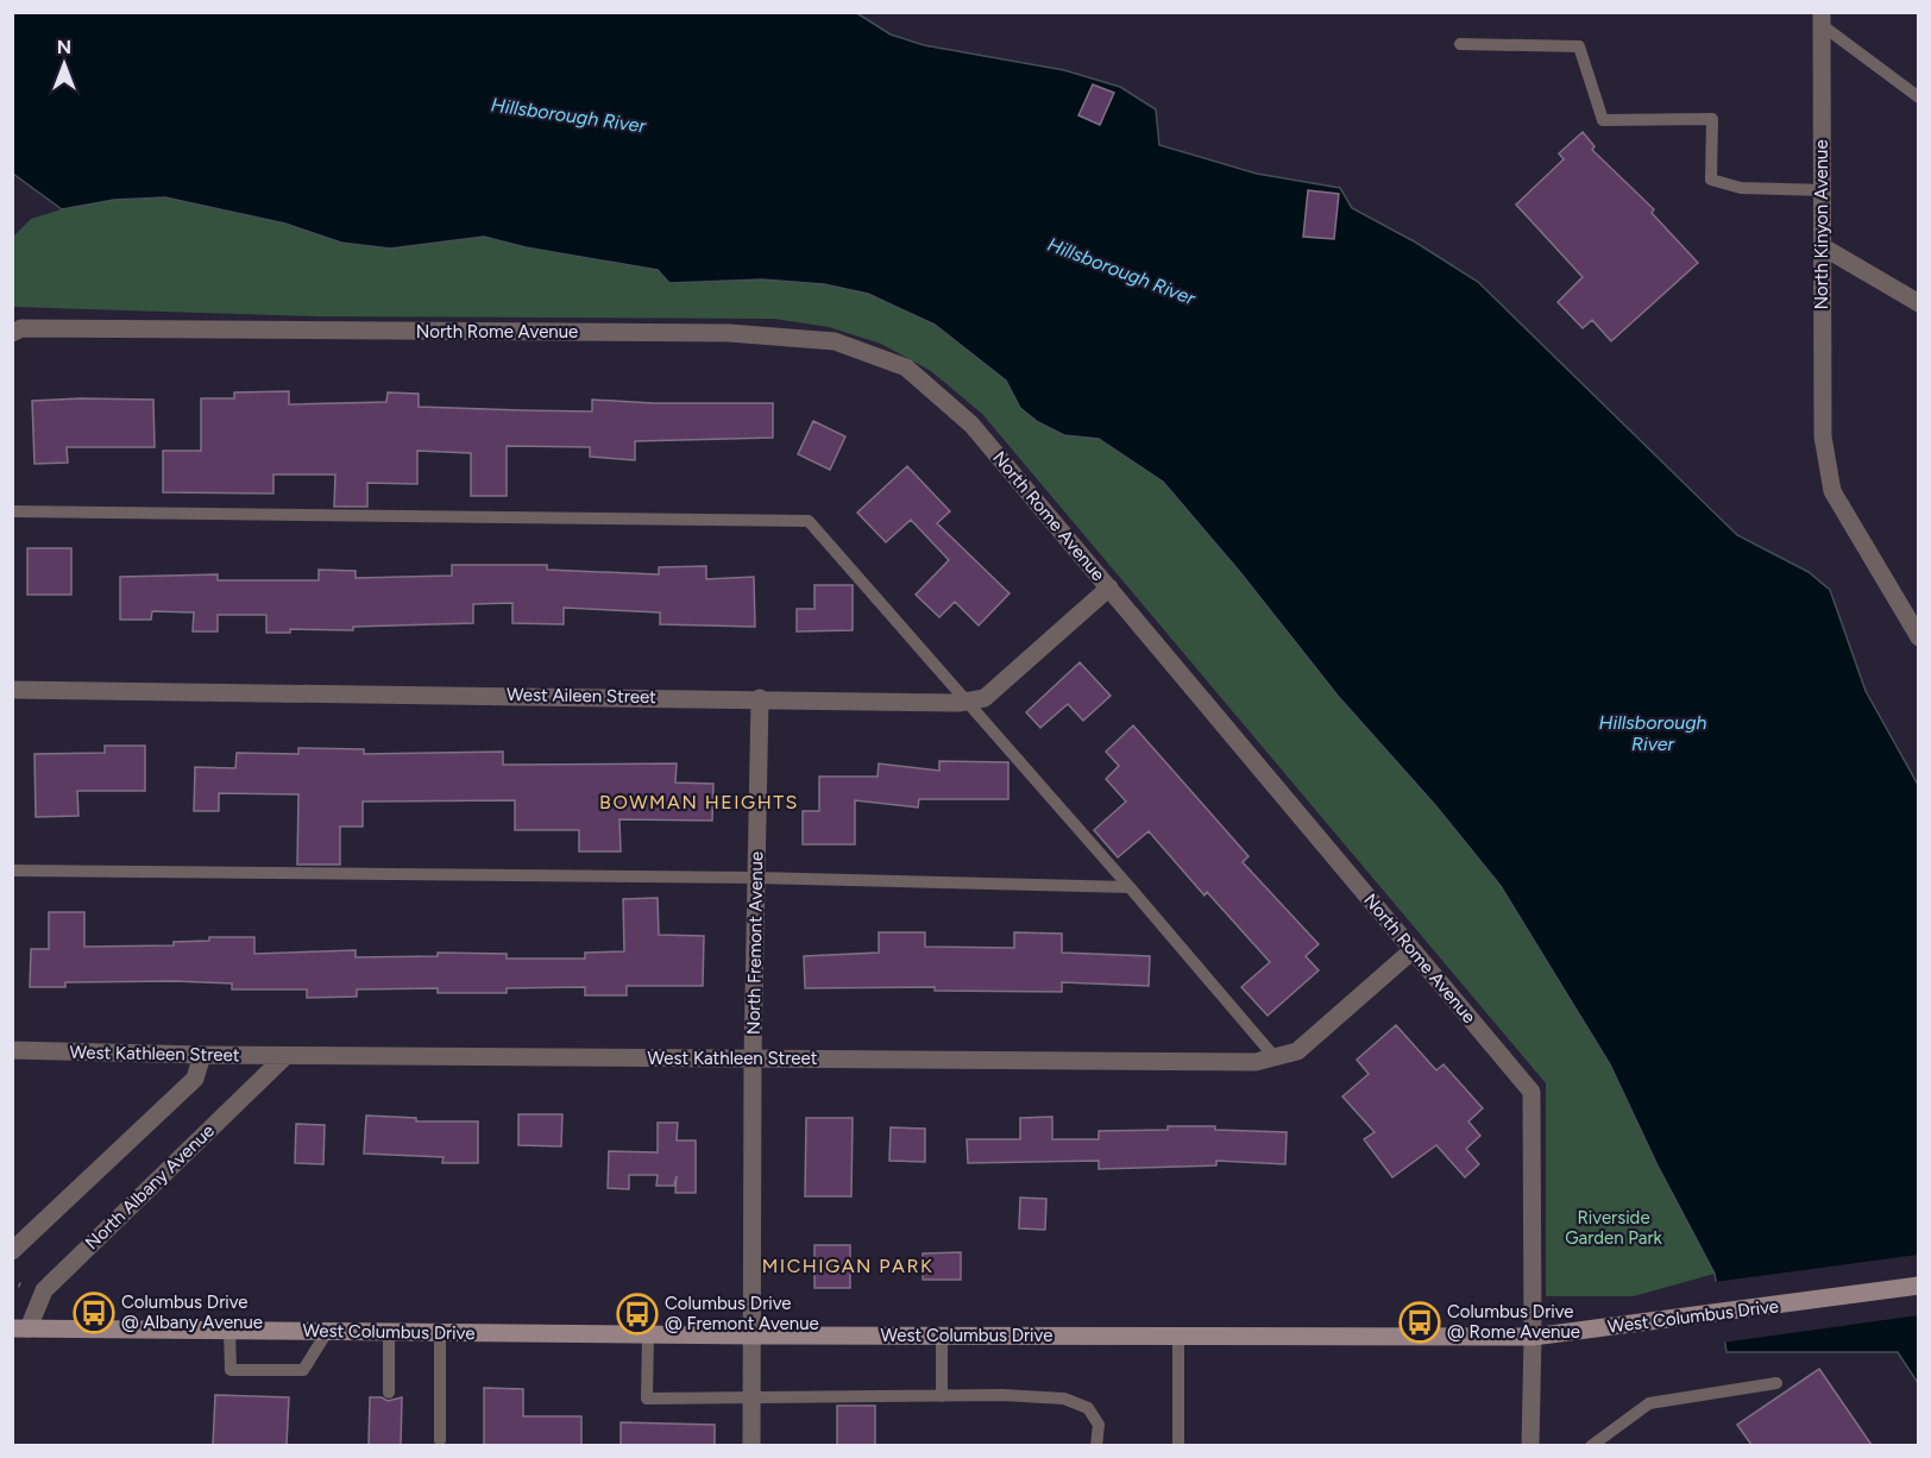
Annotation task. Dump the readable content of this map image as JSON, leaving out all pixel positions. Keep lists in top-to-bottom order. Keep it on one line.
{"streets":{"main road":["West Columbus Drive"],"street":["North Kinyon Avenue","North Rome Avenue","West Aileen Street","North Fremont Avenue","West Kathleen Street","North Albany Avenue"]},"crossings":[["North Rome Avenue","West Aileen Street"],["North Rome Avenue","West Kathleen Street"],["North Rome Avenue","West Columbus Drive"],["West Aileen Street","North Fremont Avenue"],["North Fremont Avenue","West Kathleen Street"],["North Fremont Avenue","West Columbus Drive"],["West Kathleen Street","North Albany Avenue"],["North Albany Avenue","West Columbus Drive"]],"districts":["BOWMAN HEIGHTS","MICHIGAN PARK"],"water":["Hillsborough River"],"parks":["Riverside Garden Park"],"places":{"bus stop":["Columbus Drive @ Albany Avenue","Columbus Drive @ Fremont Avenue","Columbus Drive @ Rome Avenue"]},"north":"top"}
